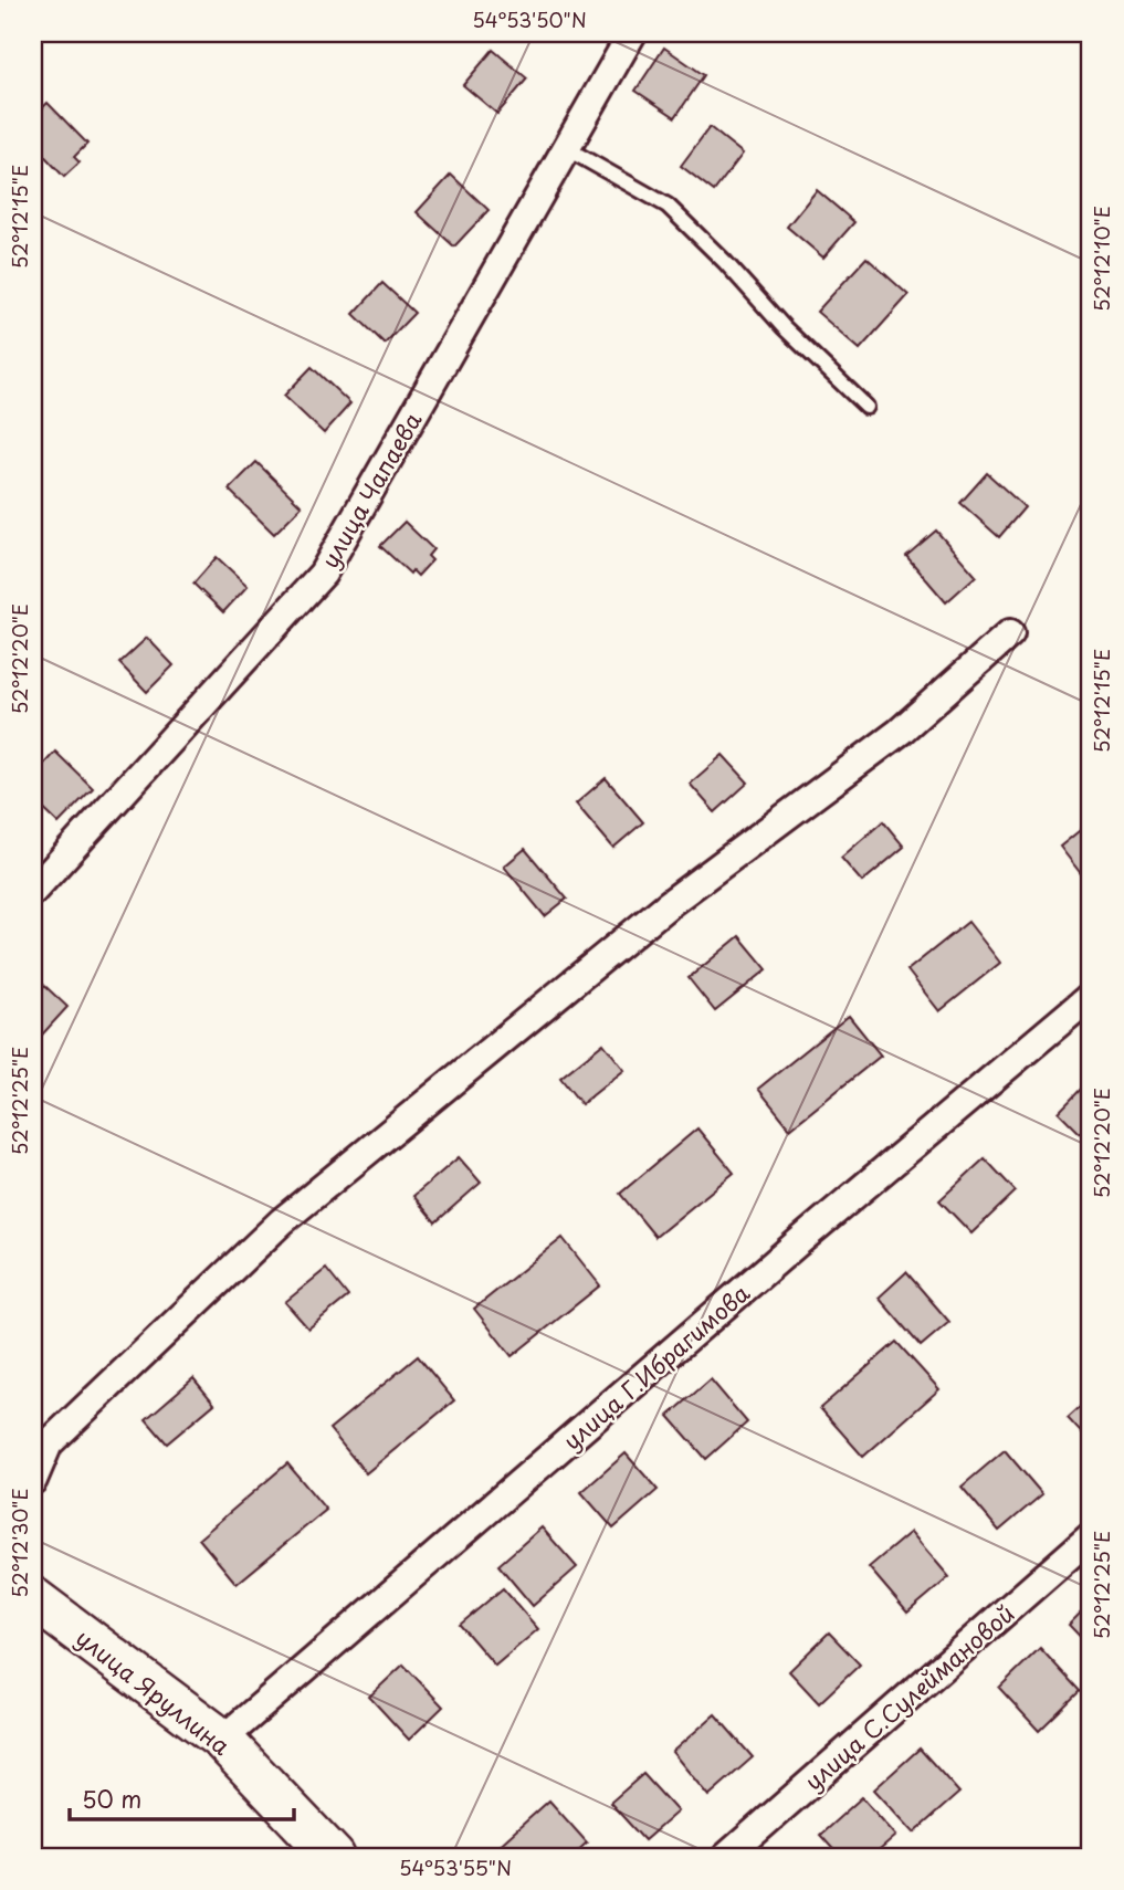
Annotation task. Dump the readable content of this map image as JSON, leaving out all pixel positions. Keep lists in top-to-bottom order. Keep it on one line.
{"streets":{"street":["улица Чапаева","улица Г.Ибрагимова","улица Яруллина","улица С.Сулеймановой"]},"crossings":[["улица Г.Ибрагимова","улица Яруллина"]],"scale_bar":"50 m","coordinates":["54°53'50\"N","52°12'15\"E","52°12'10\"E","52°12'20\"E","52°12'25\"E","52°12'30\"E","54°53'55\"N"]}
